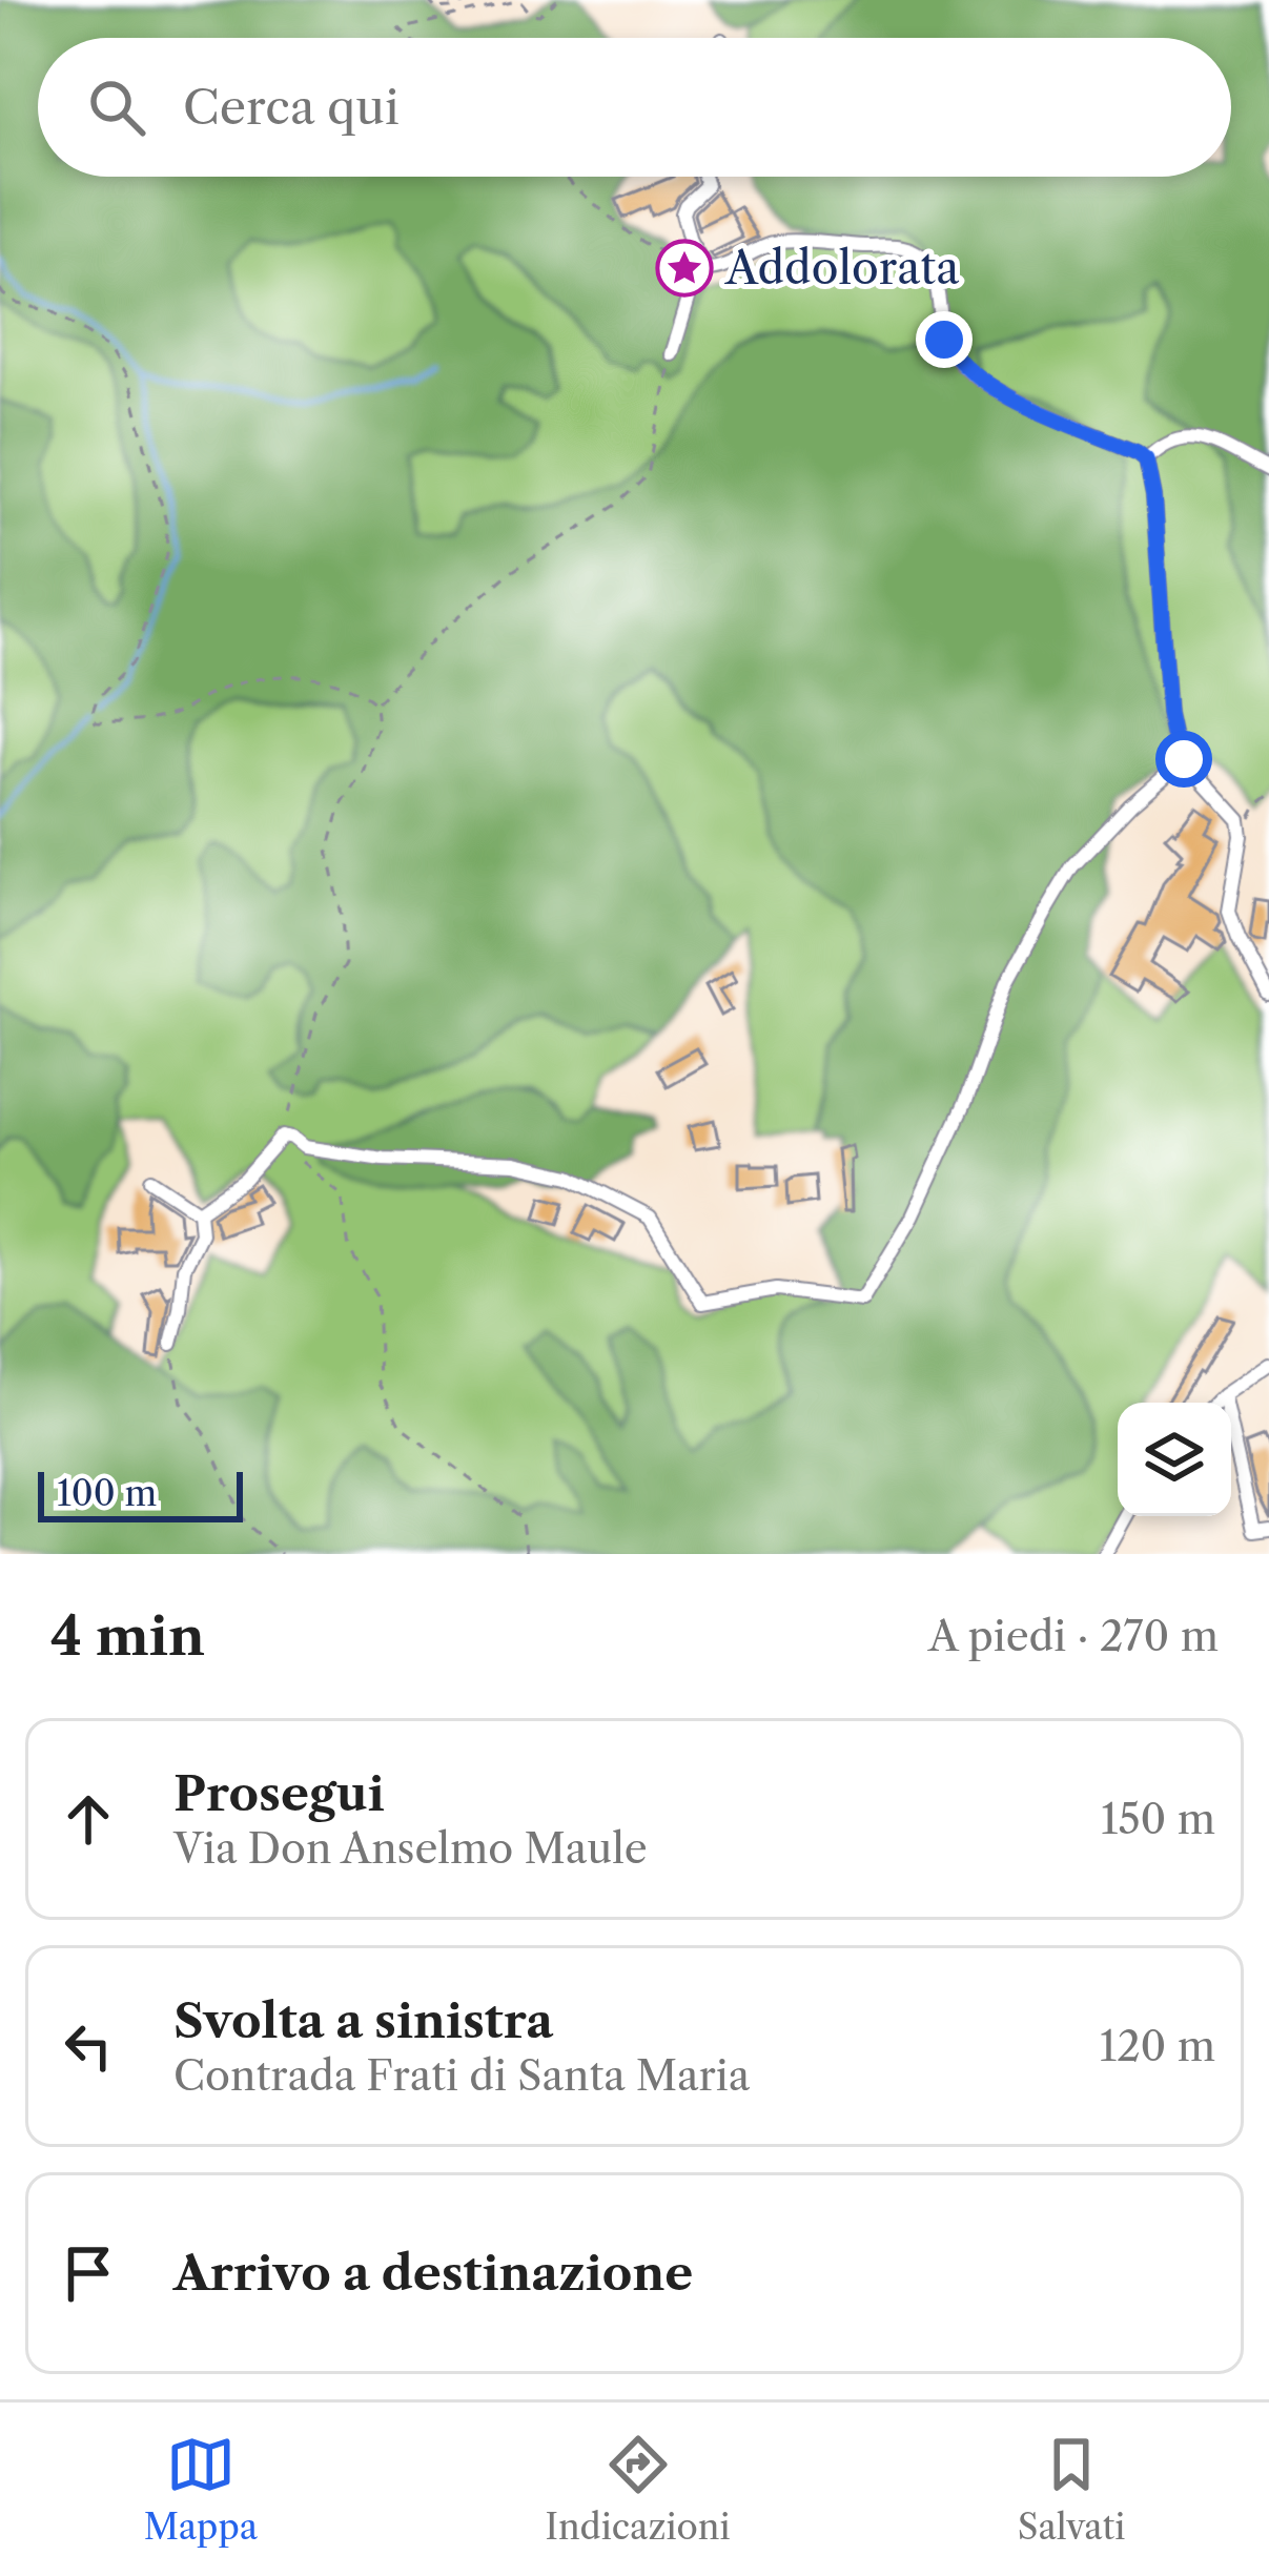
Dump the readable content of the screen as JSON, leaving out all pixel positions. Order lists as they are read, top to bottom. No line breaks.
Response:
{"places":{"place":["Addolorata"]},"scale_bar":"100 m","page":{"search":"Cerca qui","scale":"100 m","heading":["4 min","A piedi · 270 m"],"list":[["Prosegui","Via Don Anselmo Maule","150 m"],["Svolta a sinistra","Contrada Frati di Santa Maria","120 m"],"Arrivo a destinazione"],"nav":["Mappa","Indicazioni","Salvati"]}}
